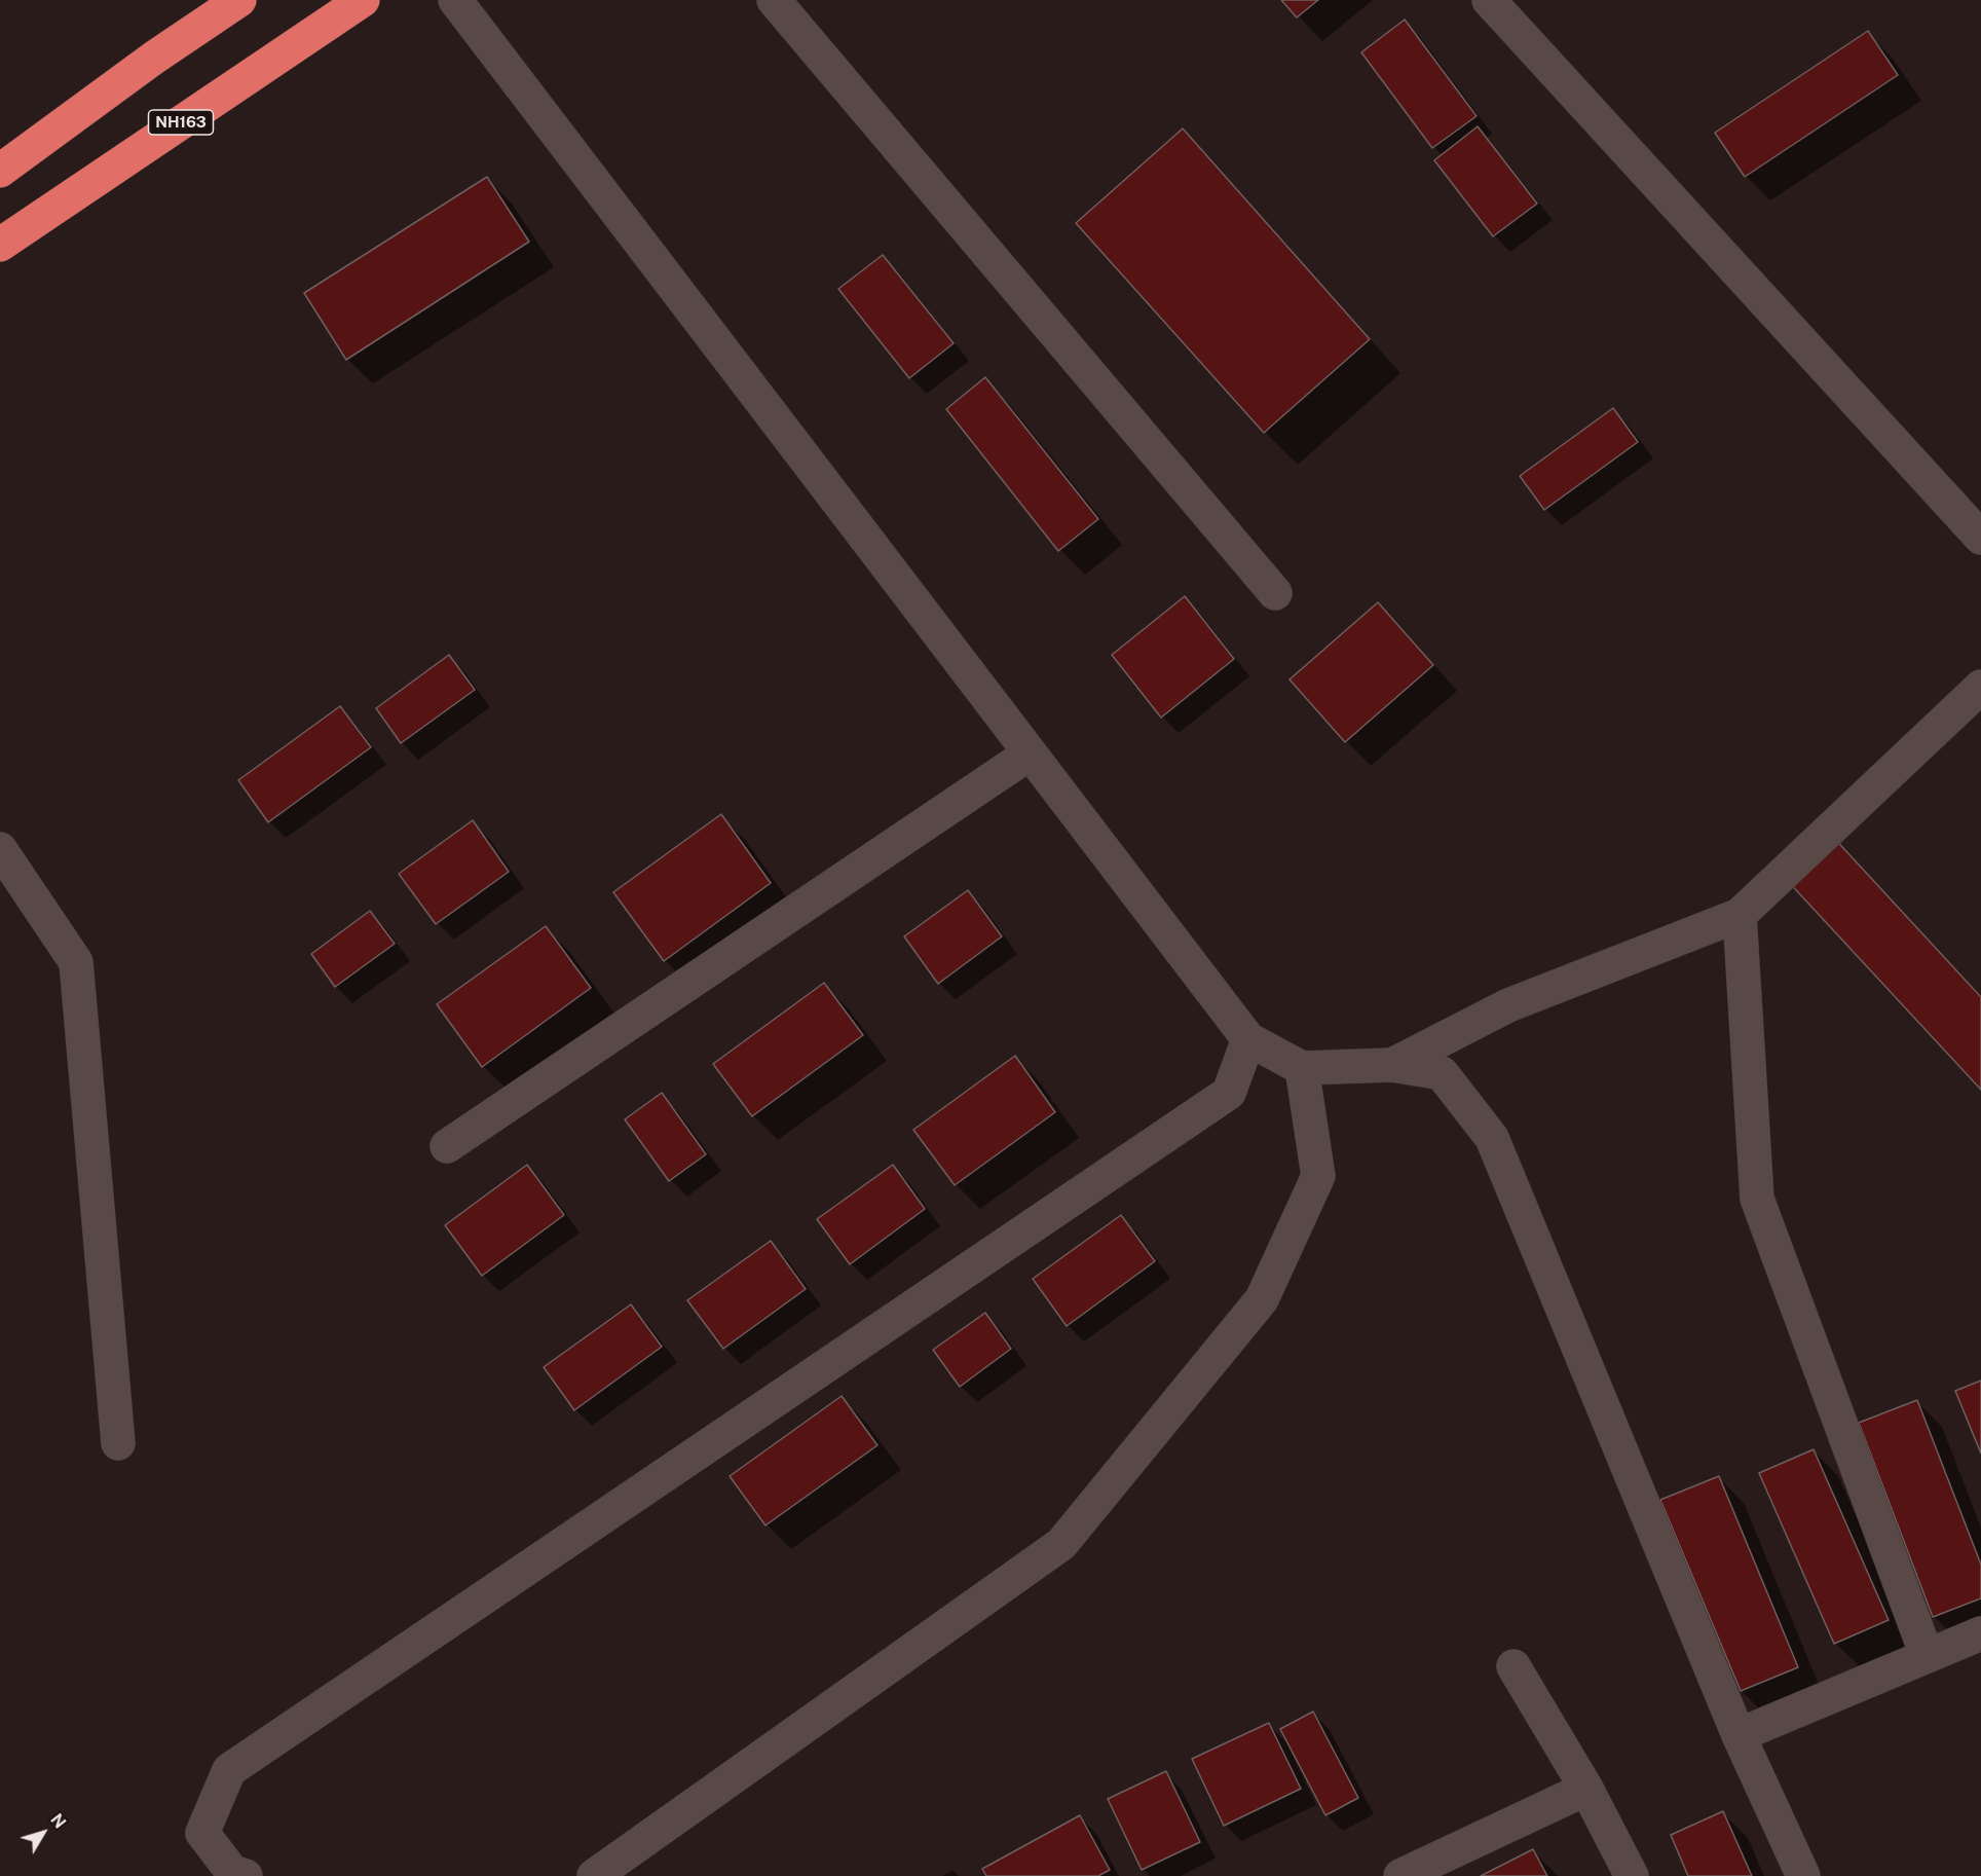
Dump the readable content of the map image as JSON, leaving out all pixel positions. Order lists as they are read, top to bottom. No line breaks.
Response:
{"streets":{"highway":["NH163"]},"north":"top right"}
